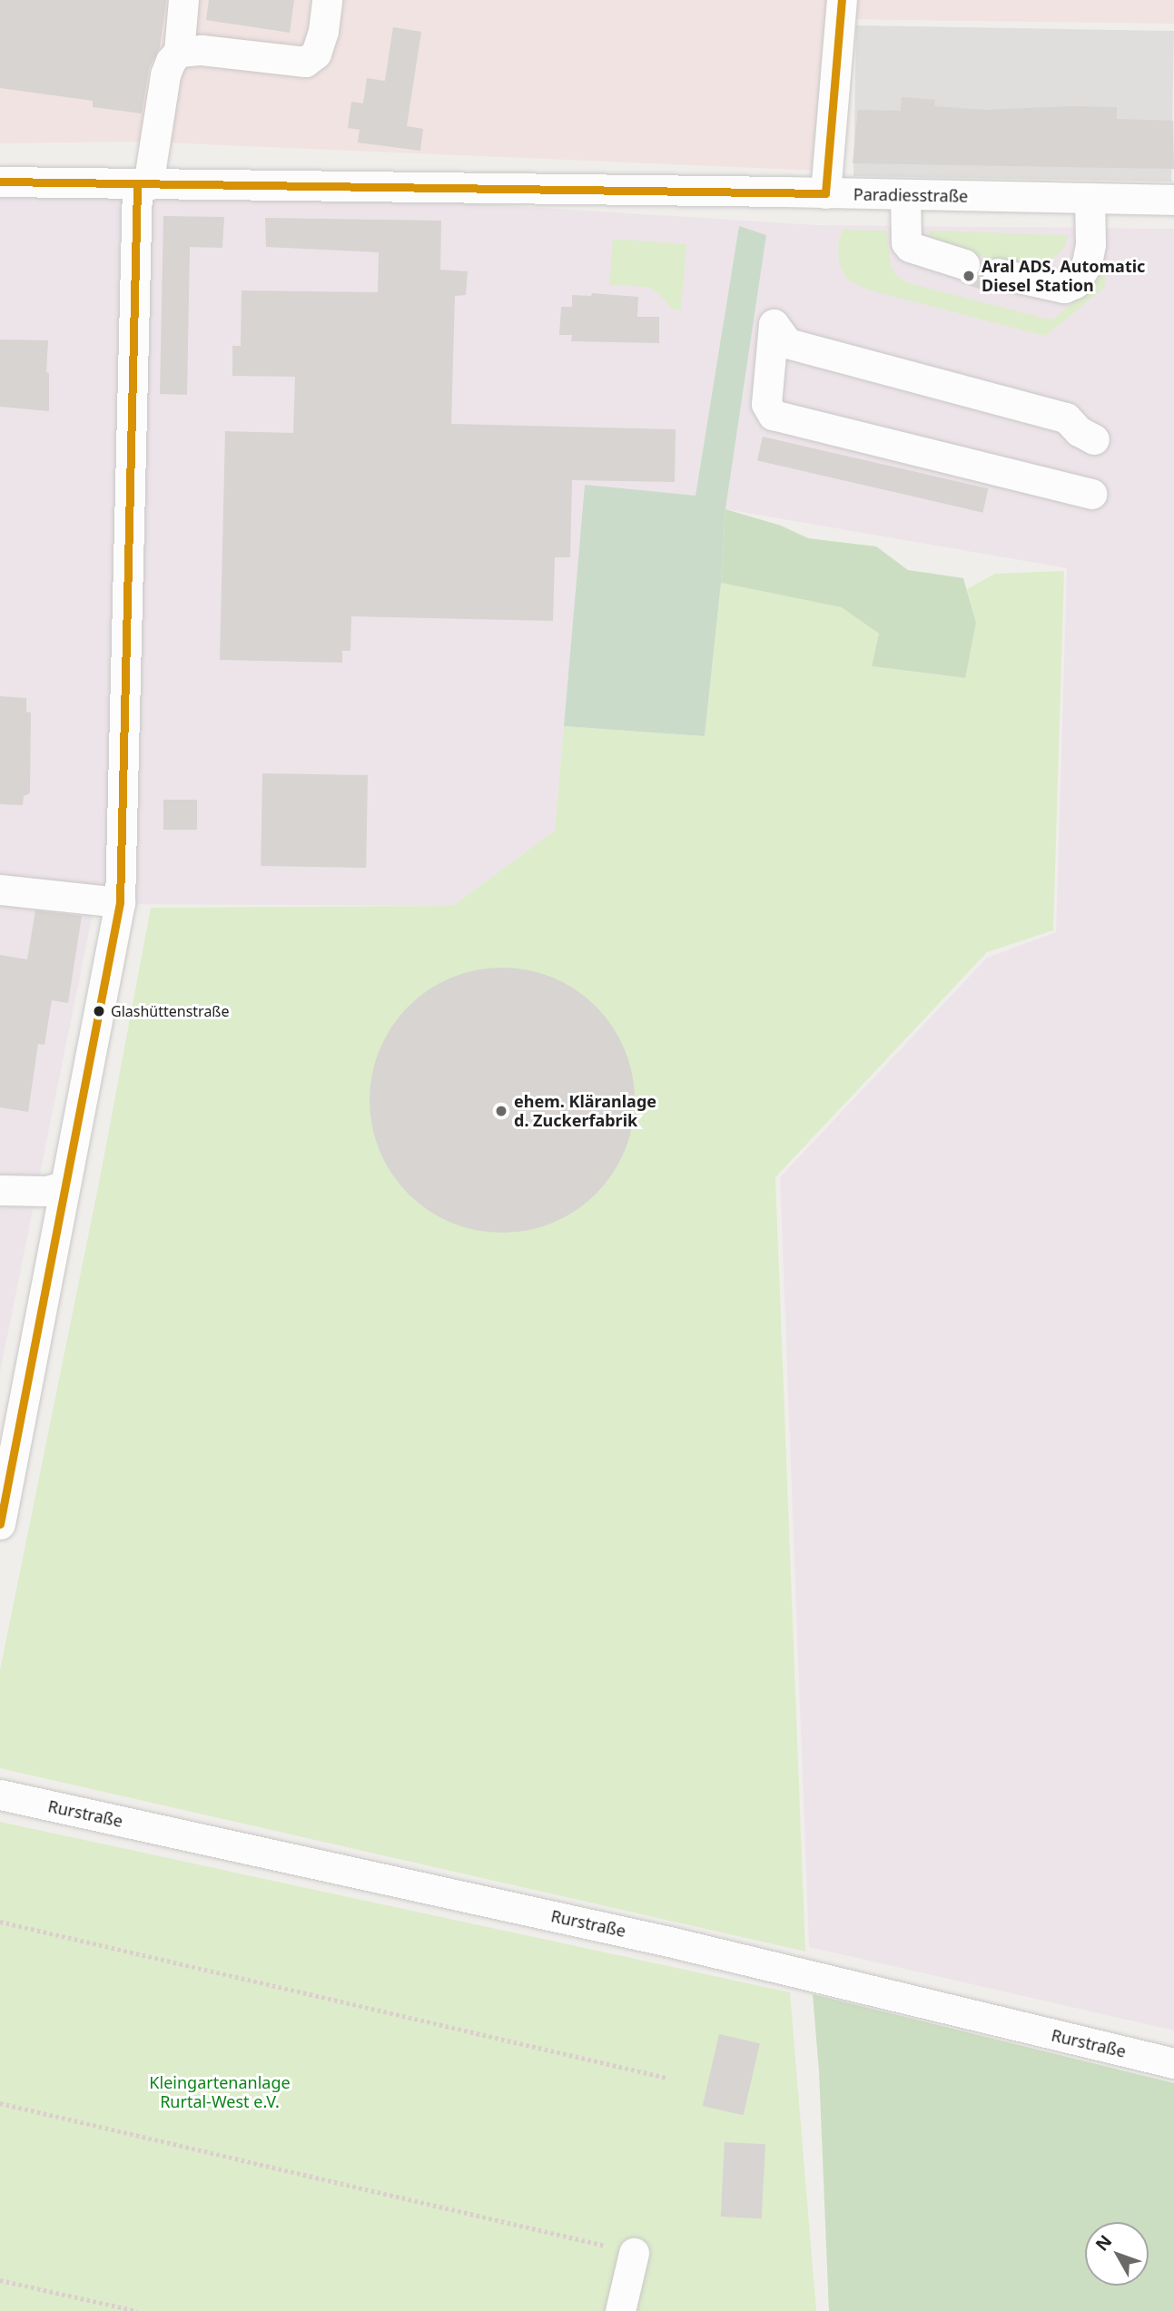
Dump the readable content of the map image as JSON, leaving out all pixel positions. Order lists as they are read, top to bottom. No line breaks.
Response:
{"streets":{"street":["Paradiesstraße","Rurstraße"]},"parks":["Kleingartenanlage Rurtal-West e.V."],"places":["Aral ADS, Automatic Diesel Station","Glashüttenstraße","ehem. Kläranlage d. Zuckerfabrik"],"north":"top left"}
